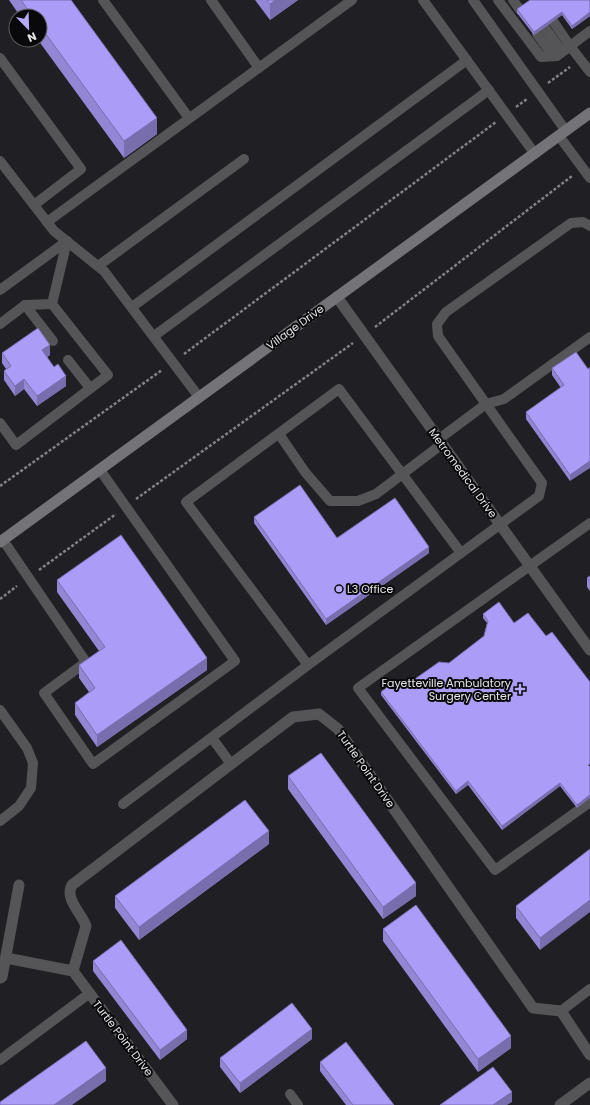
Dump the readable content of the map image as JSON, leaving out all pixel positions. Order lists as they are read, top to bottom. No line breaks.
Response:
{"streets":{"main road":["Village Drive"],"street":["Metromedical Drive","Turtle Point Drive"]},"crossings":[["Village Drive","Metromedical Drive"]],"places":{"other":["L3 Office"],"health":["Fayetteville Ambulatory Surgery Center"]},"north":"bottom right"}
